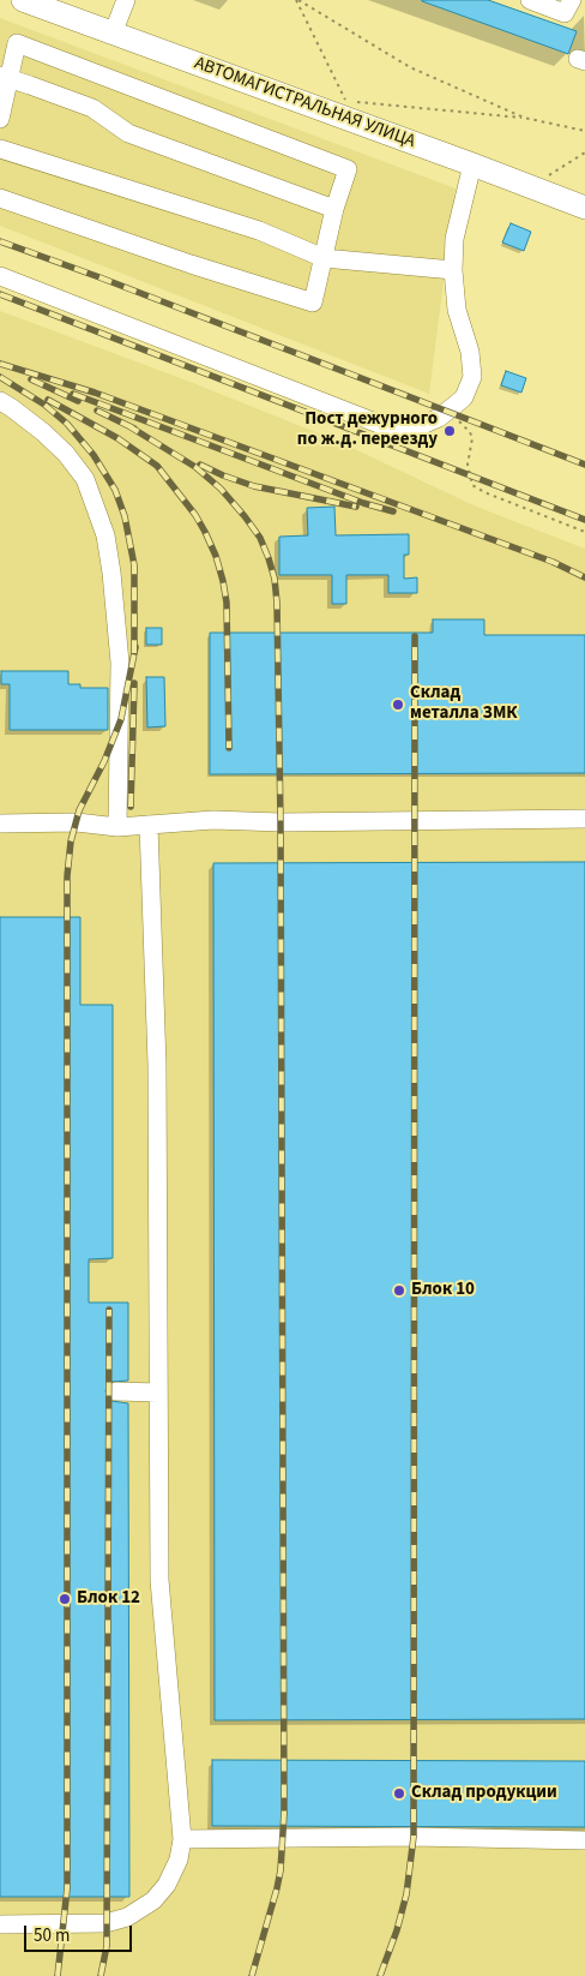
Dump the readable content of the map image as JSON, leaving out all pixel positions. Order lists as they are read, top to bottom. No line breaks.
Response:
{"streets":{"main road":["АВТОМАГИСТРАЛЬНАЯ УЛИЦА"]},"places":["Пост дежурного по ж.д. переезду","Склад металла ЗМК","Блок 10","Блок 12","Склад продукции"],"scale_bar":"50 m"}
